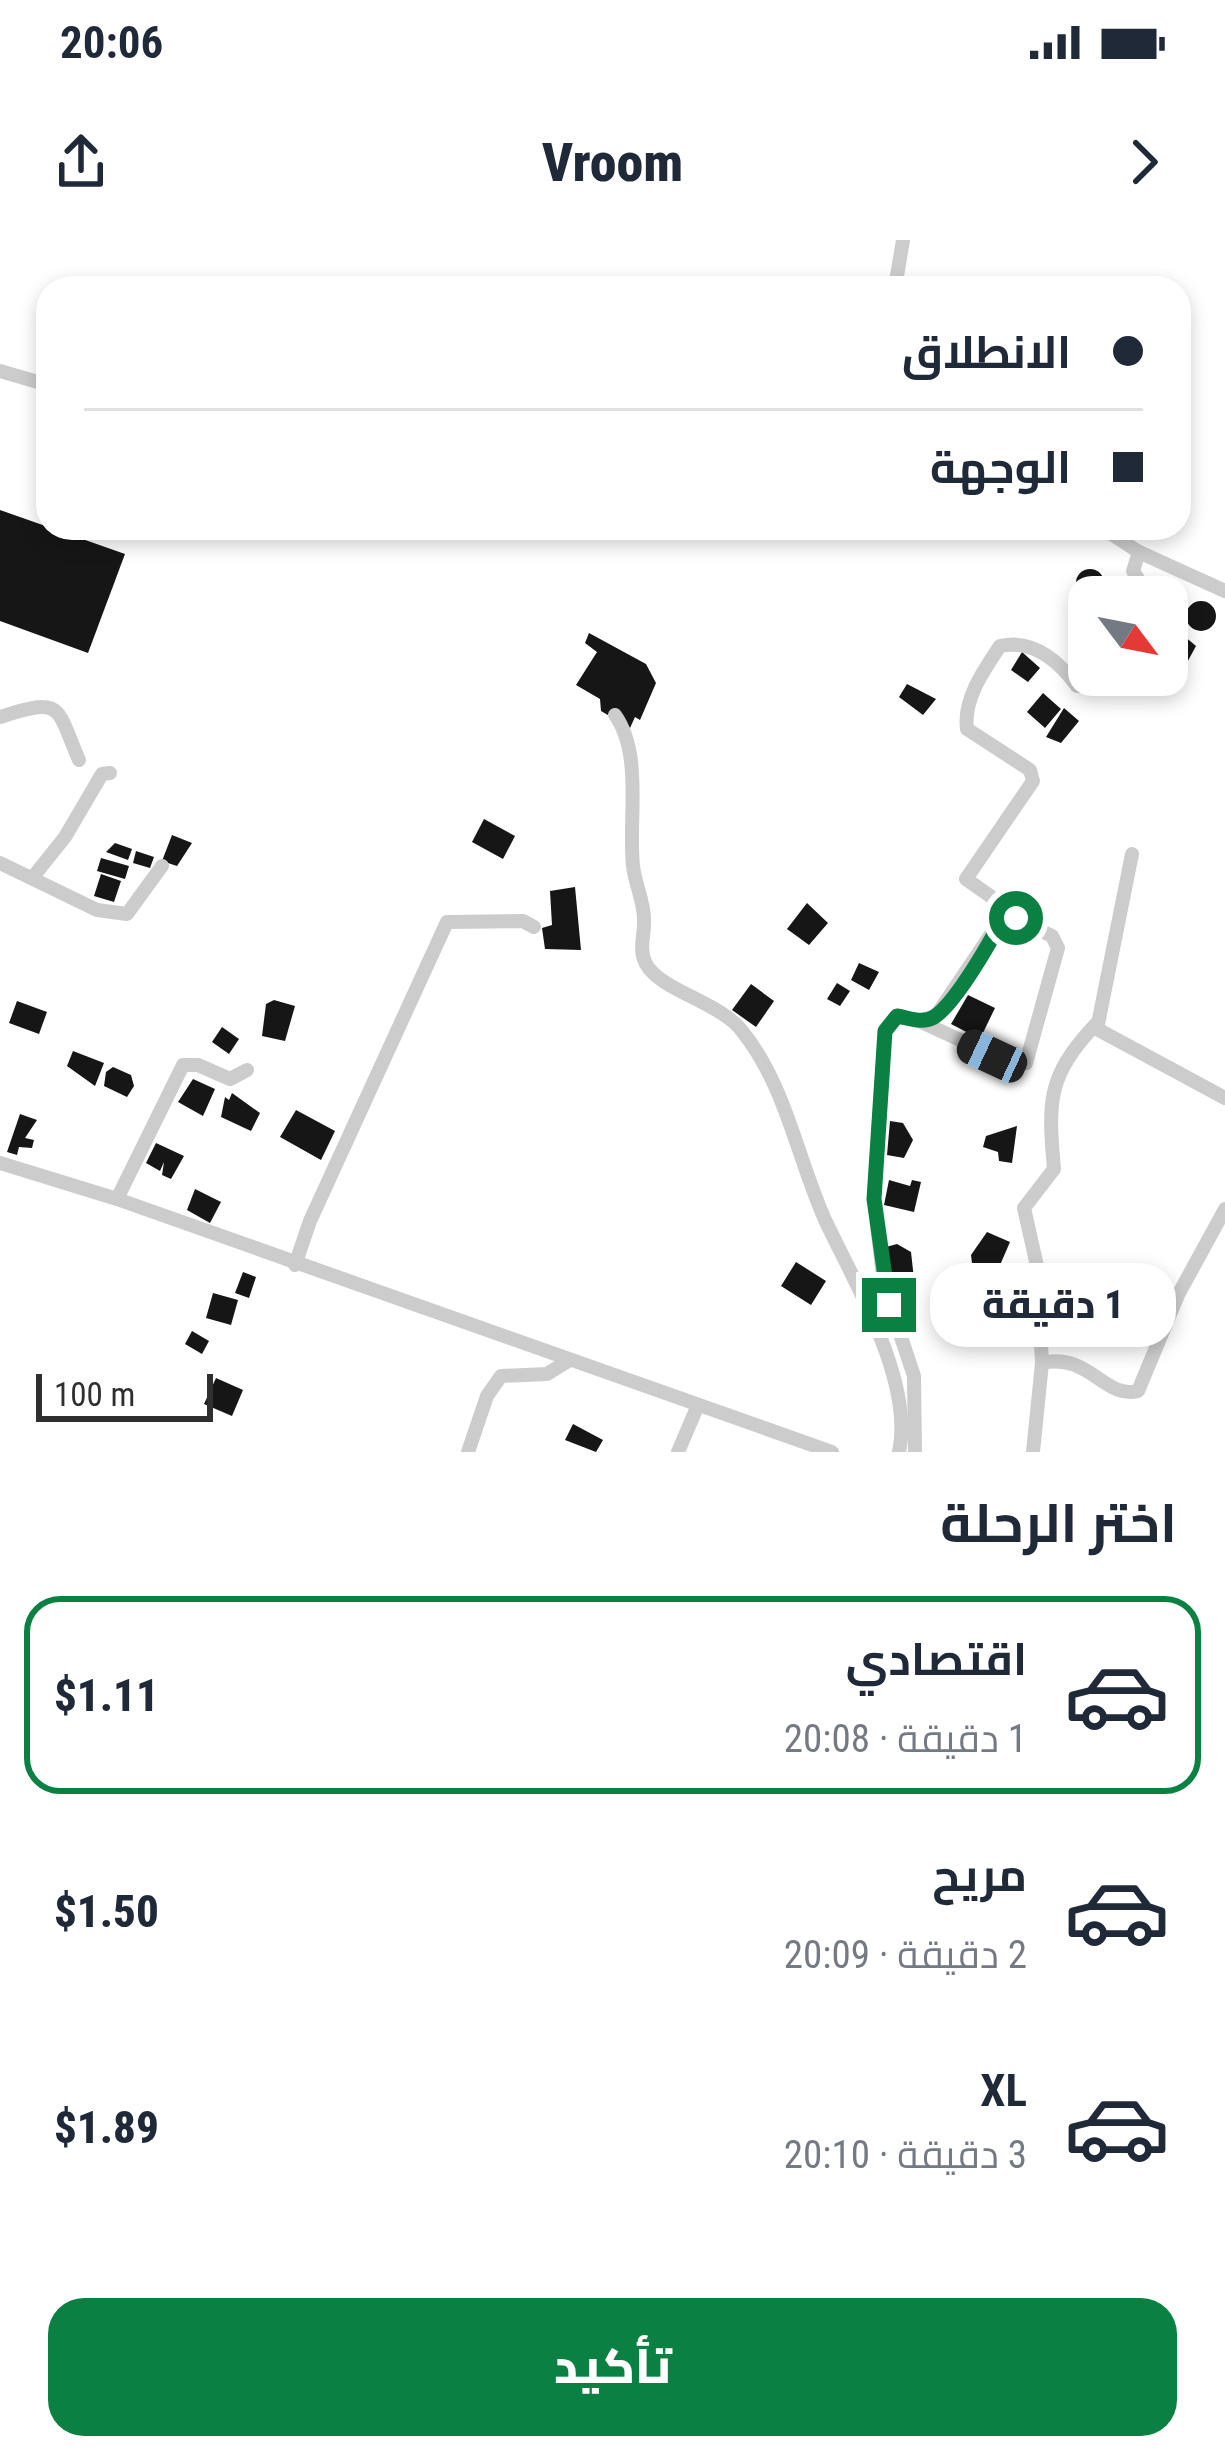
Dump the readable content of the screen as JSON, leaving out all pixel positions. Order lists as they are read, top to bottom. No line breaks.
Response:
{"scale_bar":"100 m","north":"bottom right","page":{"status":"20:06","header":"Vroom","banner":["الانطلاق","الوجهة"],"bubble":"1 دقيقة","scale":"100 m","heading":"اختر الرحلة","list":[{"name":"اقتصادي","note":"1 دقيقة · 20:08","value":"$1.11"},{"name":"مريح","note":"2 دقيقة · 20:09","value":"$1.50"},{"name":"XL","note":"3 دقيقة · 20:10","value":"$1.89"}],"buttons":"تأكيد"}}
